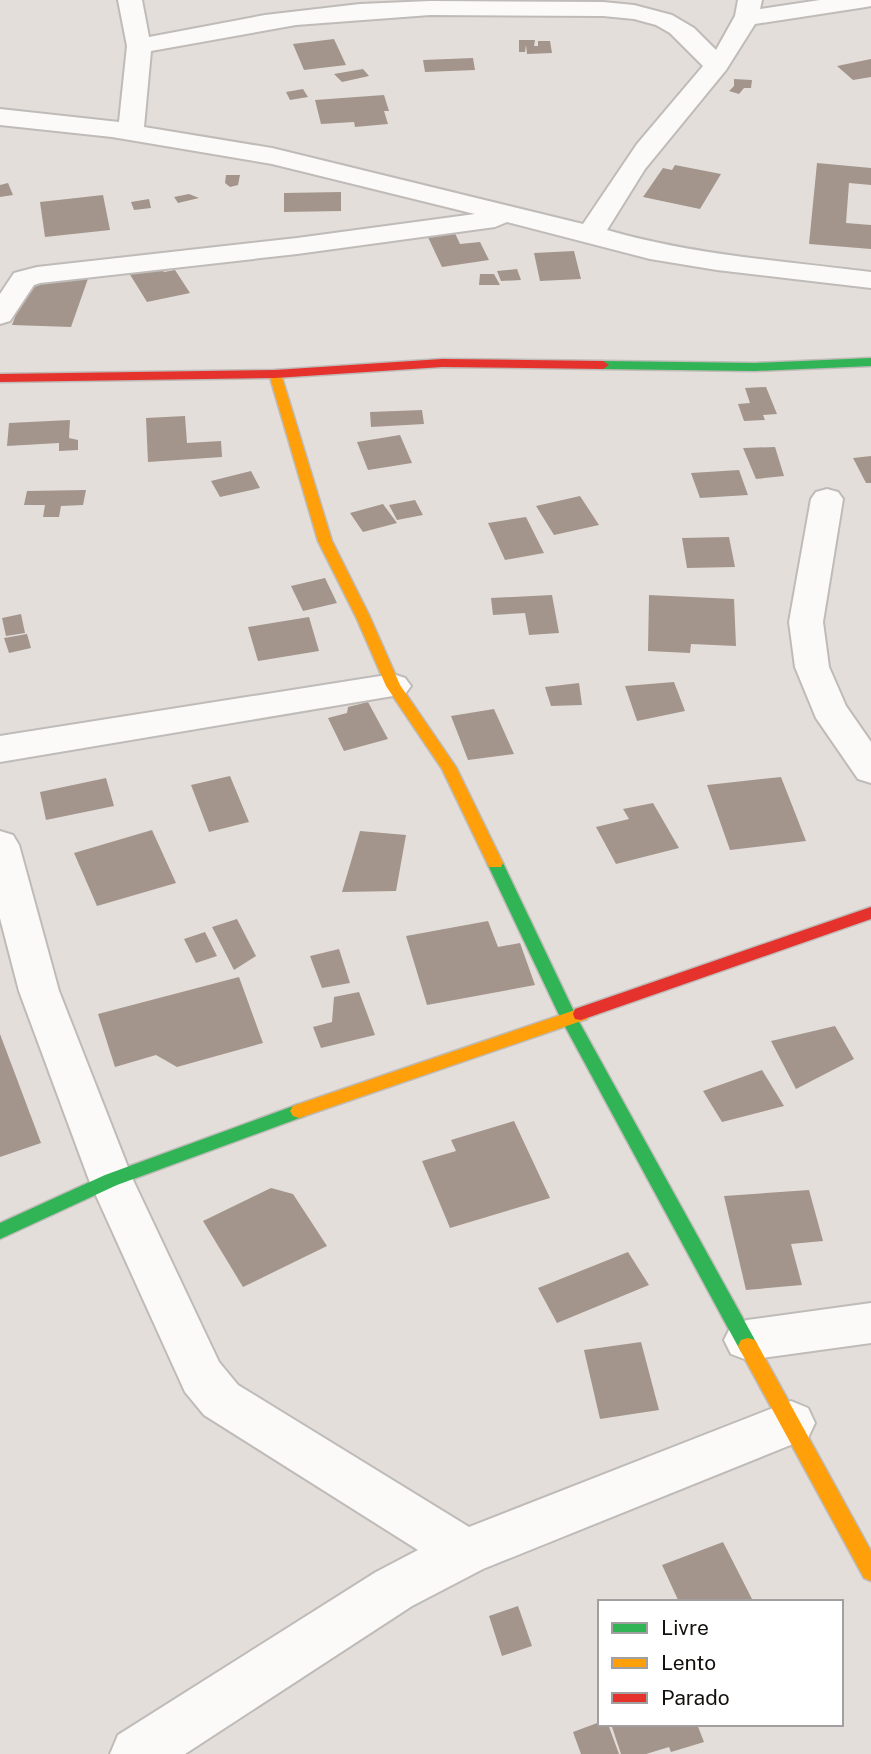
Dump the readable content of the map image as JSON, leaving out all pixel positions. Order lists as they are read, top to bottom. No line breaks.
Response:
{"legend":["Livre","Lento","Parado"]}
